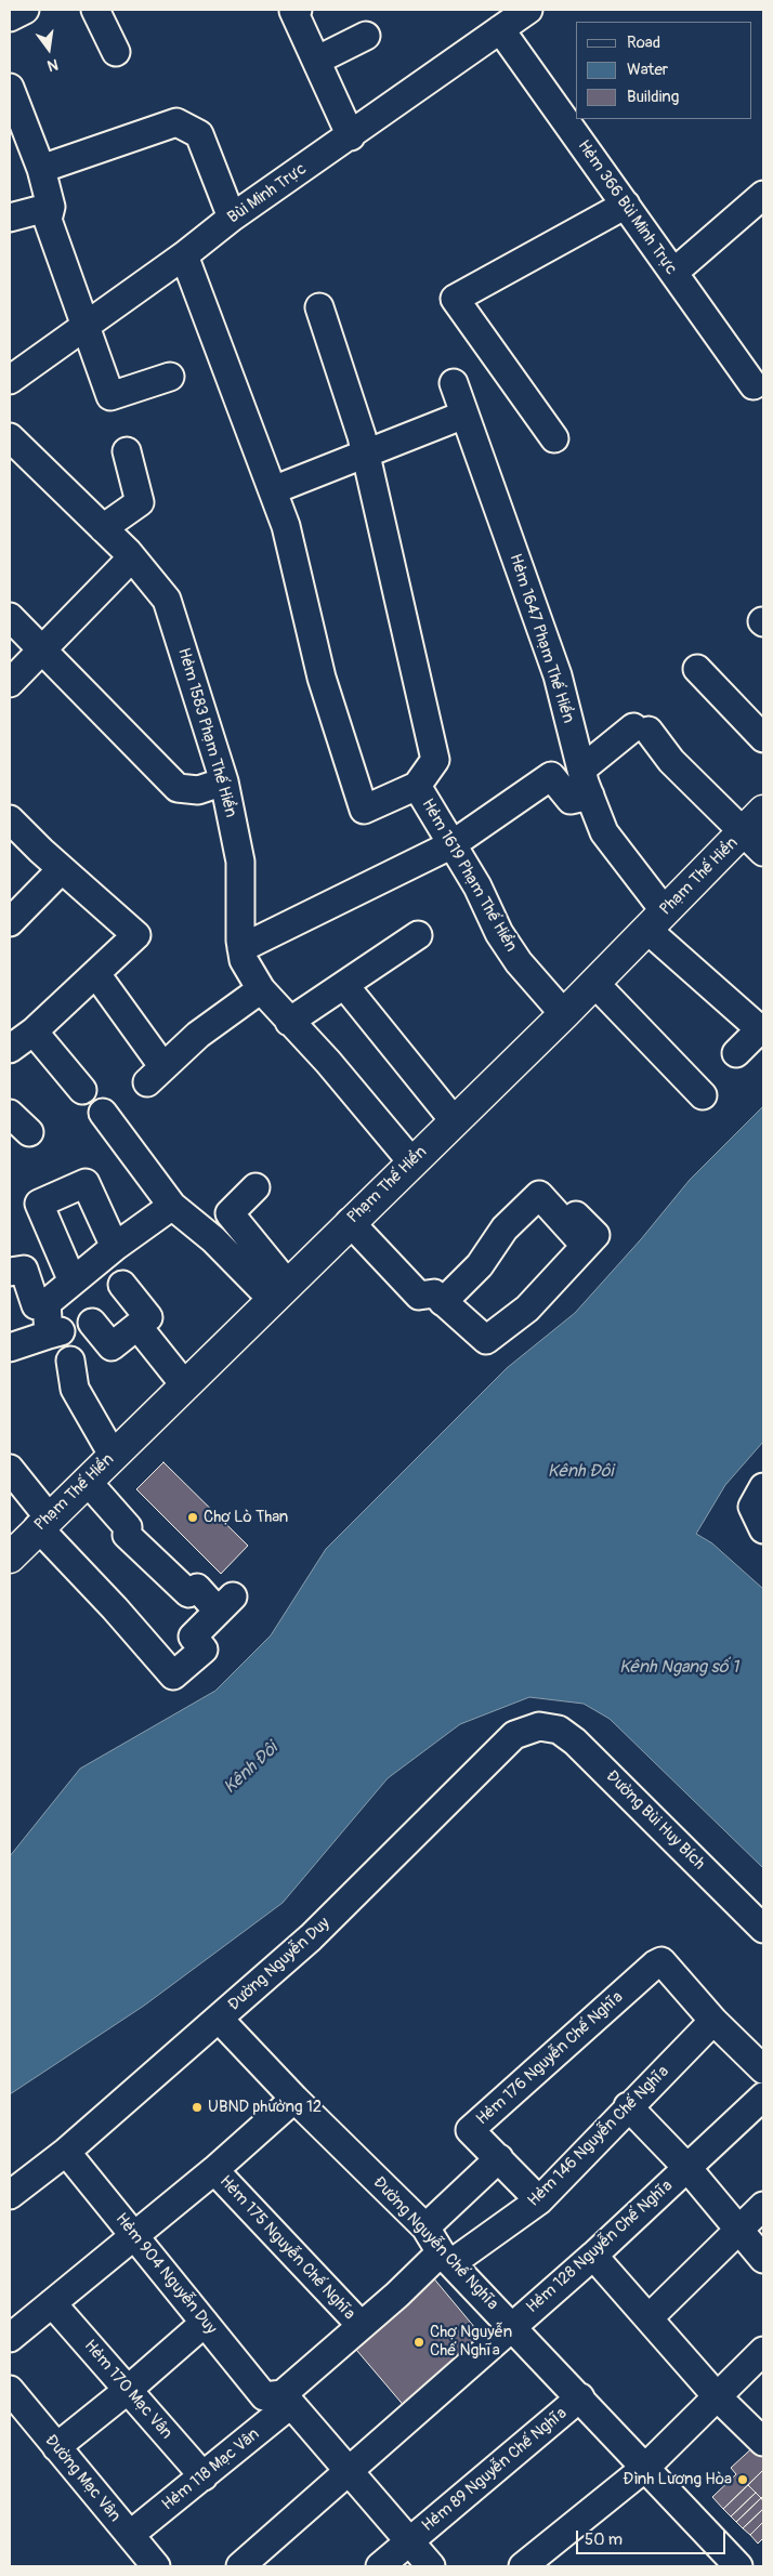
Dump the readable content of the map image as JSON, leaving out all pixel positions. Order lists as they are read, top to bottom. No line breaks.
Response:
{"streets":{"main road":["Phạm Thế Hiển"],"street":["Bùi Minh Trực","Hẻm 366 Bùi Minh Trực","Hẻm 1647 Phạm Thế Hiển","Hẻm 1583 Phạm Thế Hiển","Hẻm 1619 Phạm Thế Hiển","Đường Bùi Huy Bích","Đường Nguyễn Duy","Hẻm 176 Nguyễn Chế Nghĩa","Hẻm 146 Nguyễn Chế Nghĩa","Đường Nguyễn Chế Nghĩa","Hẻm 128 Nguyễn Chế Nghĩa","Hẻm 175 Nguyễn Chế Nghĩa","Hẻm 904 Nguyễn Duy","Hẻm 170 Mạc Vân","Hẻm 118 Mạc Vân","Hẻm 89 Nguyễn Chế Nghĩa","Đường Mạc Vân"]},"crossings":[["Bùi Minh Trực","Hẻm 366 Bùi Minh Trực"],["Hẻm 1647 Phạm Thế Hiển","Phạm Thế Hiển"],["Hẻm 1583 Phạm Thế Hiển","Phạm Thế Hiển"],["Hẻm 1619 Phạm Thế Hiển","Phạm Thế Hiển"],["Đường Bùi Huy Bích","Đường Nguyễn Duy"],["Đường Nguyễn Duy","Đường Nguyễn Chế Nghĩa"],["Đường Nguyễn Duy","Hẻm 904 Nguyễn Duy"],["Hẻm 176 Nguyễn Chế Nghĩa","Hẻm 146 Nguyễn Chế Nghĩa"],["Hẻm 146 Nguyễn Chế Nghĩa","Đường Nguyễn Chế Nghĩa"],["Hẻm 146 Nguyễn Chế Nghĩa","Hẻm 175 Nguyễn Chế Nghĩa"],["Hẻm 146 Nguyễn Chế Nghĩa","Hẻm 118 Mạc Vân"],["Đường Nguyễn Chế Nghĩa","Hẻm 128 Nguyễn Chế Nghĩa"],["Đường Nguyễn Chế Nghĩa","Hẻm 175 Nguyễn Chế Nghĩa"],["Đường Nguyễn Chế Nghĩa","Hẻm 89 Nguyễn Chế Nghĩa"],["Hẻm 128 Nguyễn Chế Nghĩa","Hẻm 904 Nguyễn Duy"],["Hẻm 175 Nguyễn Chế Nghĩa","Hẻm 904 Nguyễn Duy"],["Hẻm 175 Nguyễn Chế Nghĩa","Hẻm 118 Mạc Vân"],["Hẻm 904 Nguyễn Duy","Hẻm 118 Mạc Vân"],["Hẻm 904 Nguyễn Duy","Hẻm 89 Nguyễn Chế Nghĩa"],["Hẻm 170 Mạc Vân","Hẻm 118 Mạc Vân"],["Hẻm 118 Mạc Vân","Đường Mạc Vân"]],"water":["Kênh Đôi","Kênh Ngang số 1"],"places":["Chợ Lò Than","UBND phường 12","Chợ Nguyễn Chế Nghĩa","Đình Lương Hòa"],"legend":["Road","Water","Building"],"scale_bar":"50 m","north":"bottom"}
